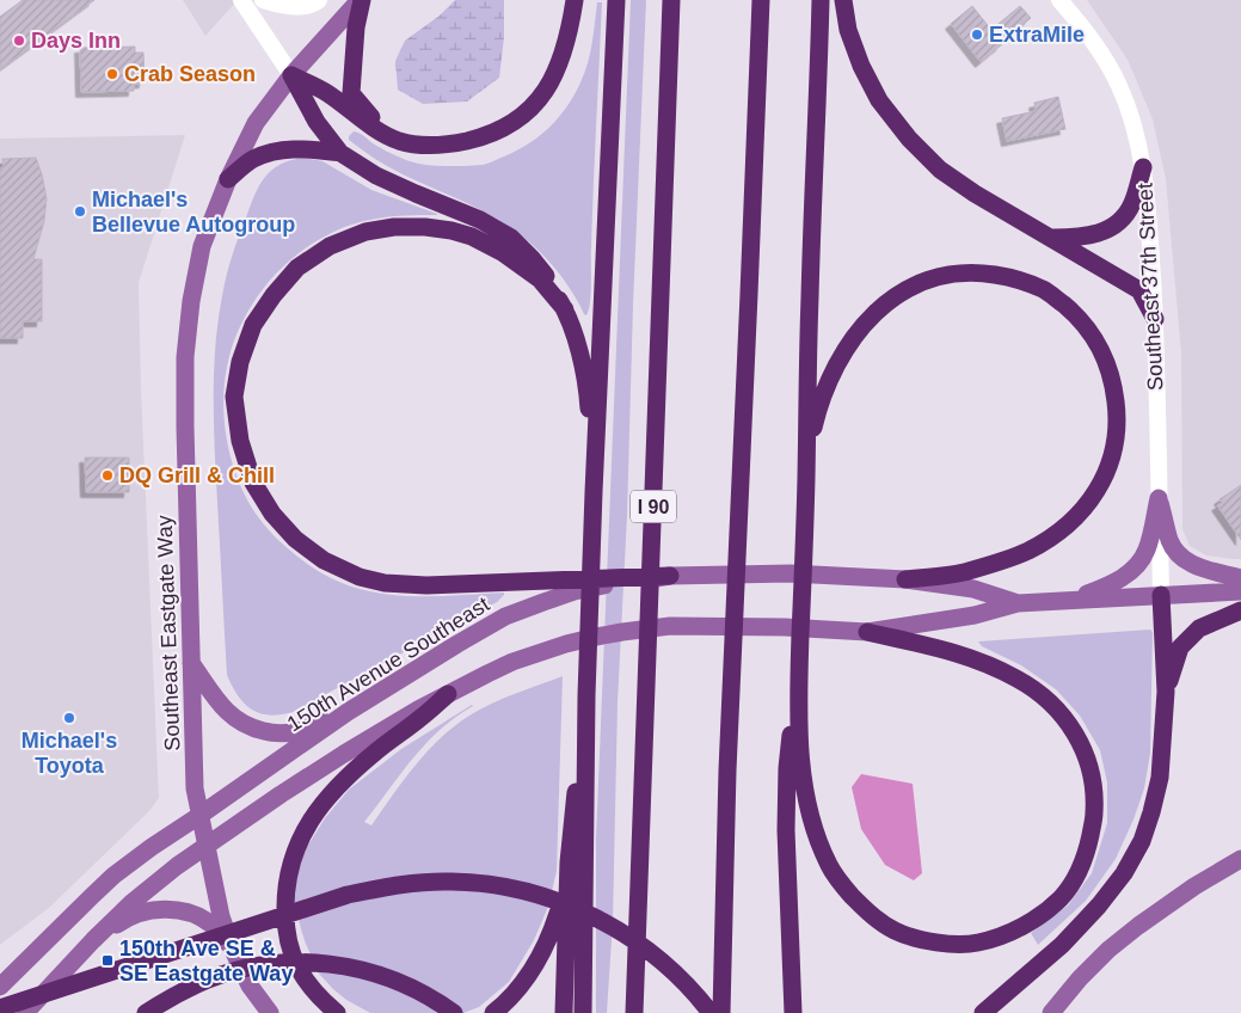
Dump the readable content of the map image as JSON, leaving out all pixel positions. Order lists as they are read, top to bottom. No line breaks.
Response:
{"streets":{"highway":["I 90"],"main road":["Southeast Eastgate Way","150th Avenue Southeast"],"street":["Southeast 37th Street"]},"crossings":[["Southeast 37th Street","150th Avenue Southeast"],["Southeast Eastgate Way","150th Avenue Southeast"]],"places":{"other":["ExtraMile","Days Inn","Crab Season","Michael's Bellevue Autogroup","DQ Grill & Chill","Michael's Toyota"],"transit":["150th Ave SE & SE Eastgate Way"]}}
